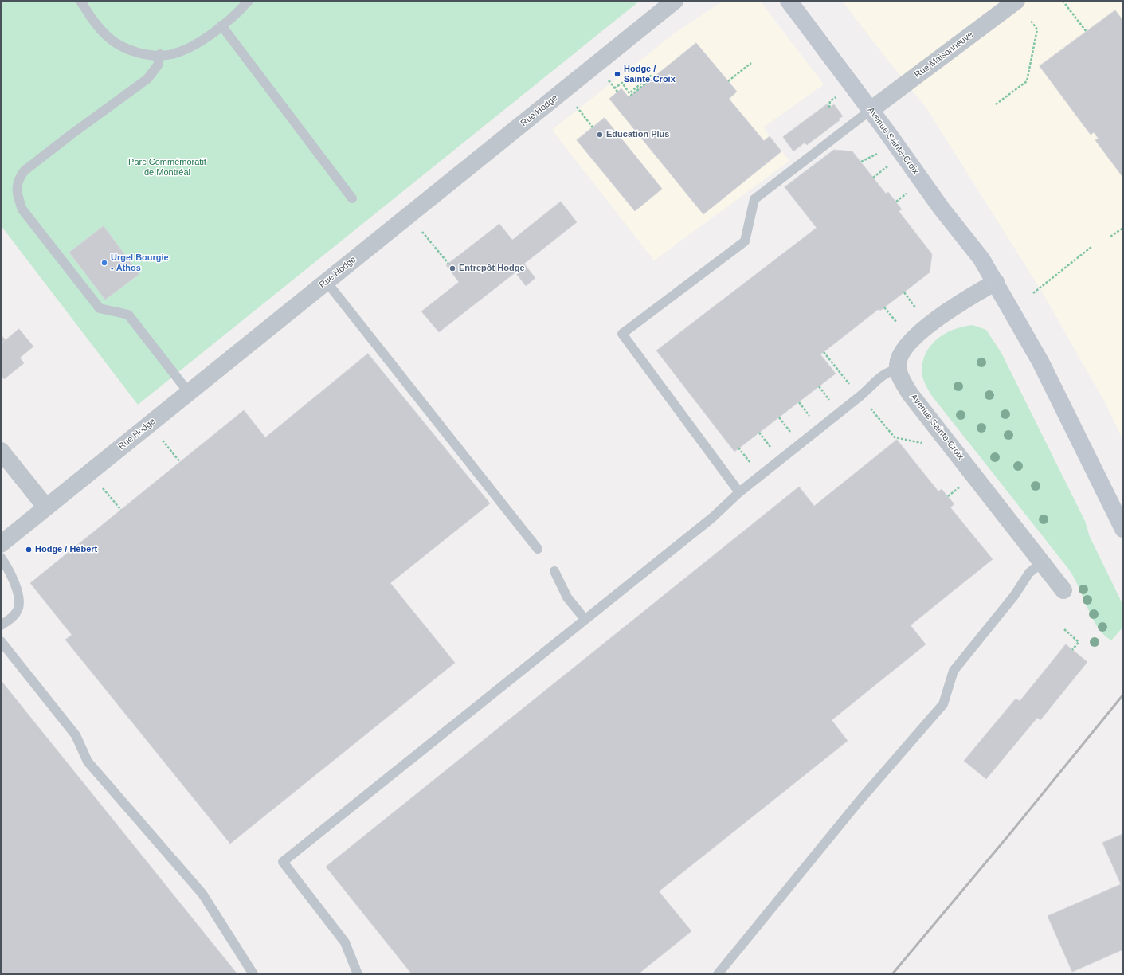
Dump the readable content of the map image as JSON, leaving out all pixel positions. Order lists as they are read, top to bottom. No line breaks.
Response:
{"streets":{"main road":["Avenue Sainte-Croix"],"street":["Rue Maisonneuve","Rue Hodge"]},"crossings":[["Rue Maisonneuve","Avenue Sainte-Croix"]],"parks":["Parc Commémoratif de Montréal"],"places":["Hodge / Sainte-Croix","Education Plus","Urgel Bourgie - Athos","Entrepôt Hodge","Hodge / Hébert"]}
